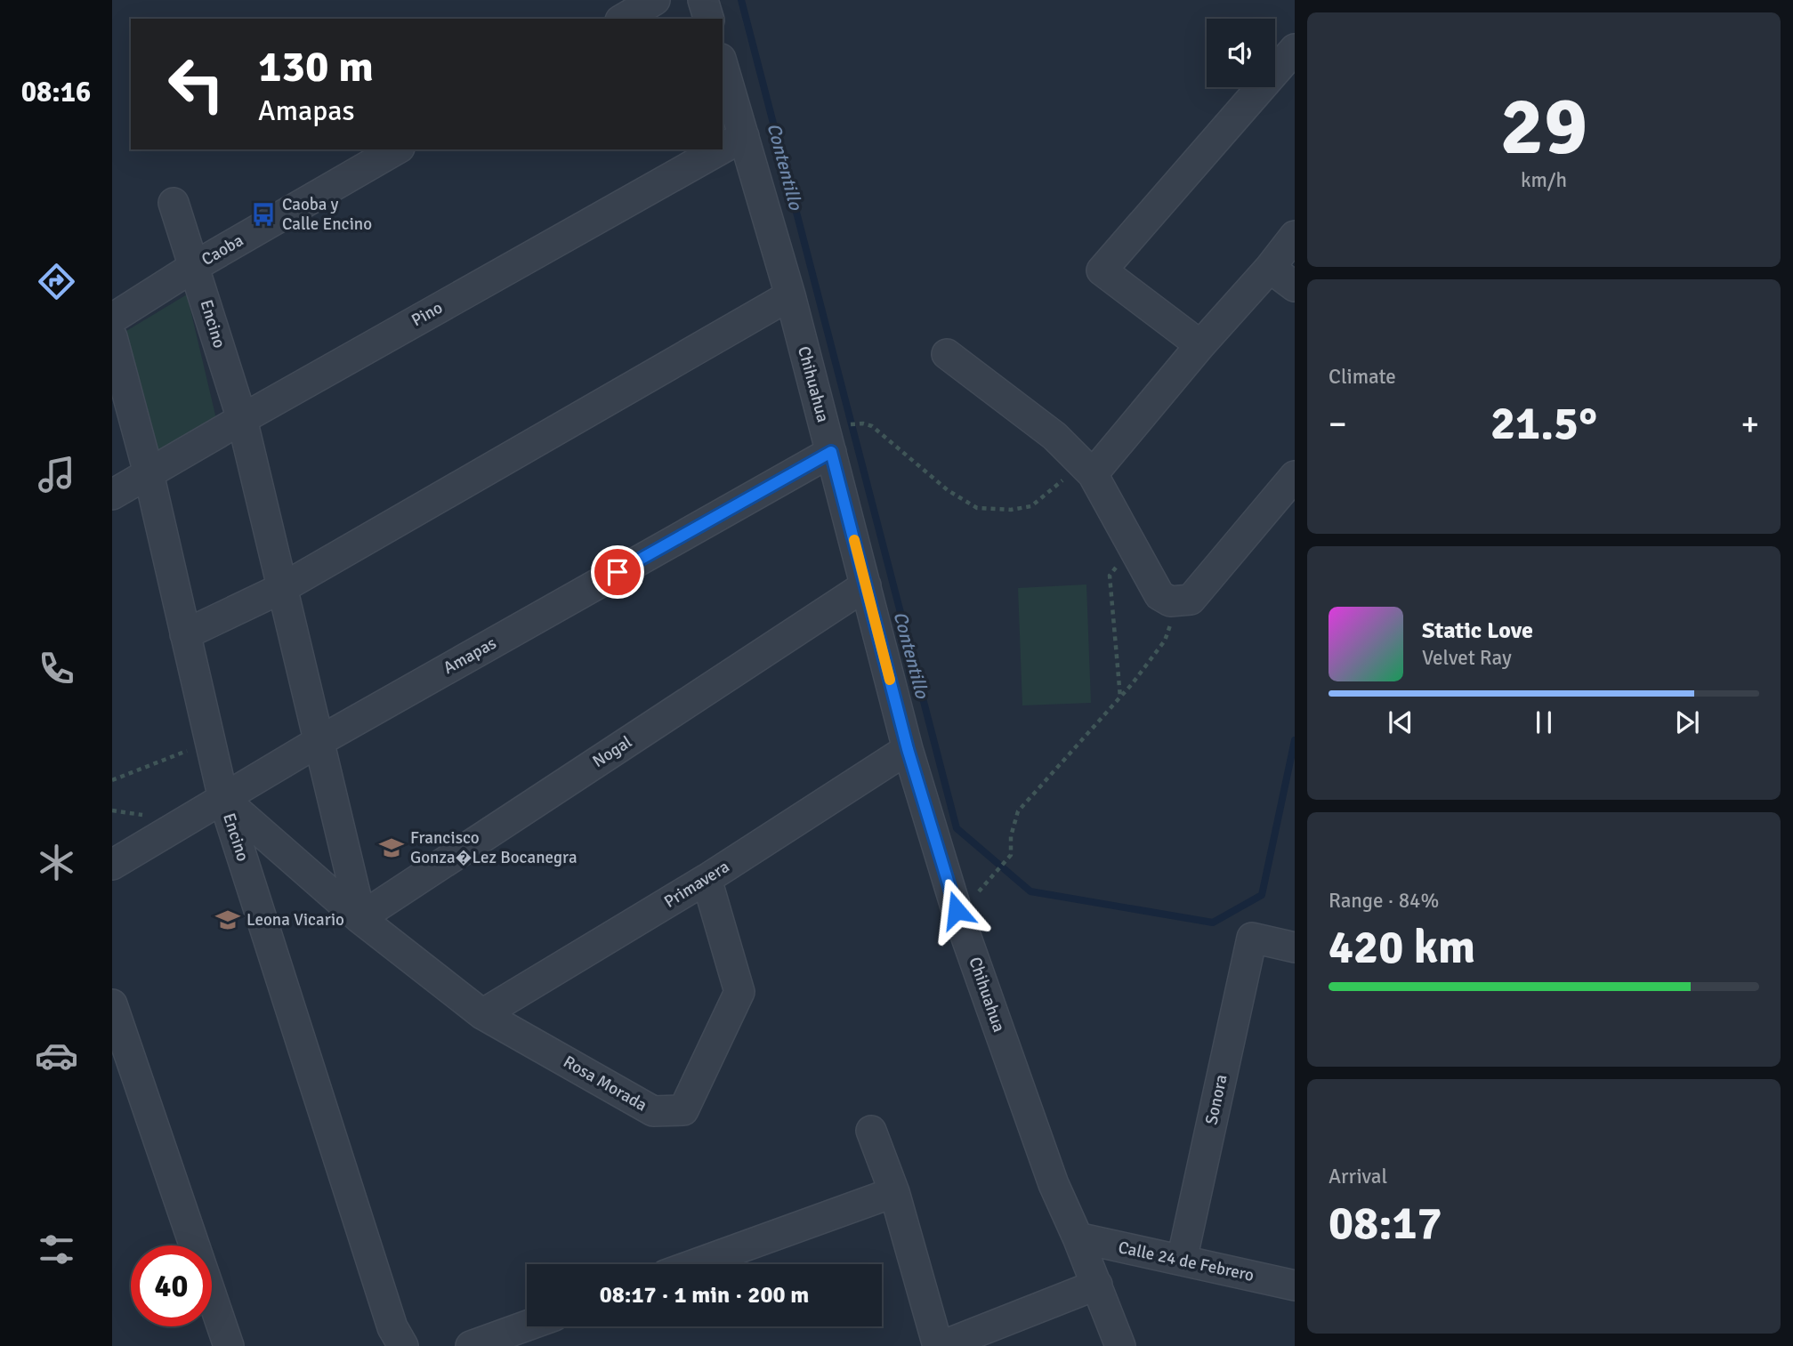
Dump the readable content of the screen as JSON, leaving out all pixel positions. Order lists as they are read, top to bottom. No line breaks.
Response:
{"streets":{"street":["Caoba","Pino","Encino","Chihuahua","Amapas","Nogal","Primavera","Rosa Morada","Sonora","Calle 24 de Febrero"]},"crossings":[["Caoba","Encino"],["Pino","Encino"],["Pino","Chihuahua"],["Encino","Amapas"],["Encino","Nogal"],["Encino","Rosa Morada"],["Chihuahua","Amapas"],["Chihuahua","Nogal"],["Chihuahua","Primavera"],["Chihuahua","Calle 24 de Febrero"],["Amapas","Rosa Morada"],["Nogal","Rosa Morada"],["Primavera","Rosa Morada"],["Sonora","Calle 24 de Febrero"]],"water":["Contentillo"],"places":{"bus stop":["Caoba y Calle Encino"],"school or university":["Francisco Gonza�Lez Bocanegra","Leona Vicario"]},"page":{"tabs":"08:16","tile":[["29","km/h"],"Climate",["Range · 84%","420 km"],["Arrival","08:17"]],"turn":["130 m","Amapas"],"heat":["−","21.5°","+"],"song":["Static Love","Velvet Ray"],"limit":"40","trip":"08:17 · 1 min · 200 m"}}
